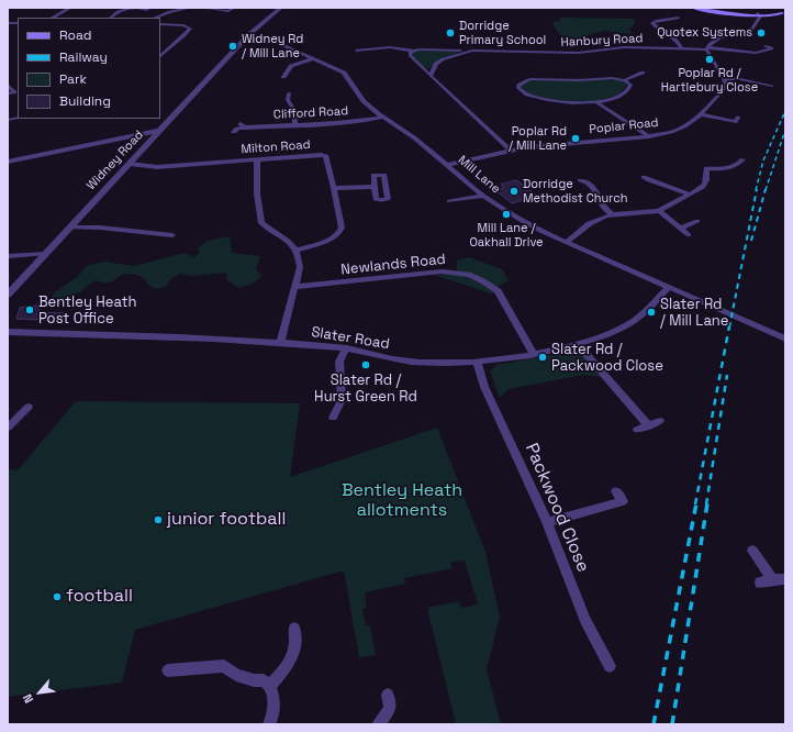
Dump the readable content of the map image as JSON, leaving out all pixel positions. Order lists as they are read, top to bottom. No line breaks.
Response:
{"streets":{"street":["Hanbury Road","Clifford Road","Poplar Road","Milton Road","Widney Road","Mill Lane","Newlands Road","Slater Road","Packwood Close"]},"crossings":[["Clifford Road","Mill Lane"],["Poplar Road","Mill Lane"],["Milton Road","Widney Road"],["Widney Road","Mill Lane"],["Mill Lane","Slater Road"],["Newlands Road","Slater Road"],["Slater Road","Packwood Close"]],"parks":["Bentley Heath allotments"],"places":["Dorridge Primary School","Quotex Systems","Widney Rd / Mill Lane","Poplar Rd / Hartlebury Close","Poplar Rd / Mill Lane","Dorridge Methodist Church","Mill Lane / Oakhall Drive","Bentley Heath Post Office","Slater Rd / Mill Lane","Slater Rd / Packwood Close","Slater Rd / Hurst Green Rd","junior football","football"],"legend":["Road","Railway","Park","Building"],"north":"bottom left"}
